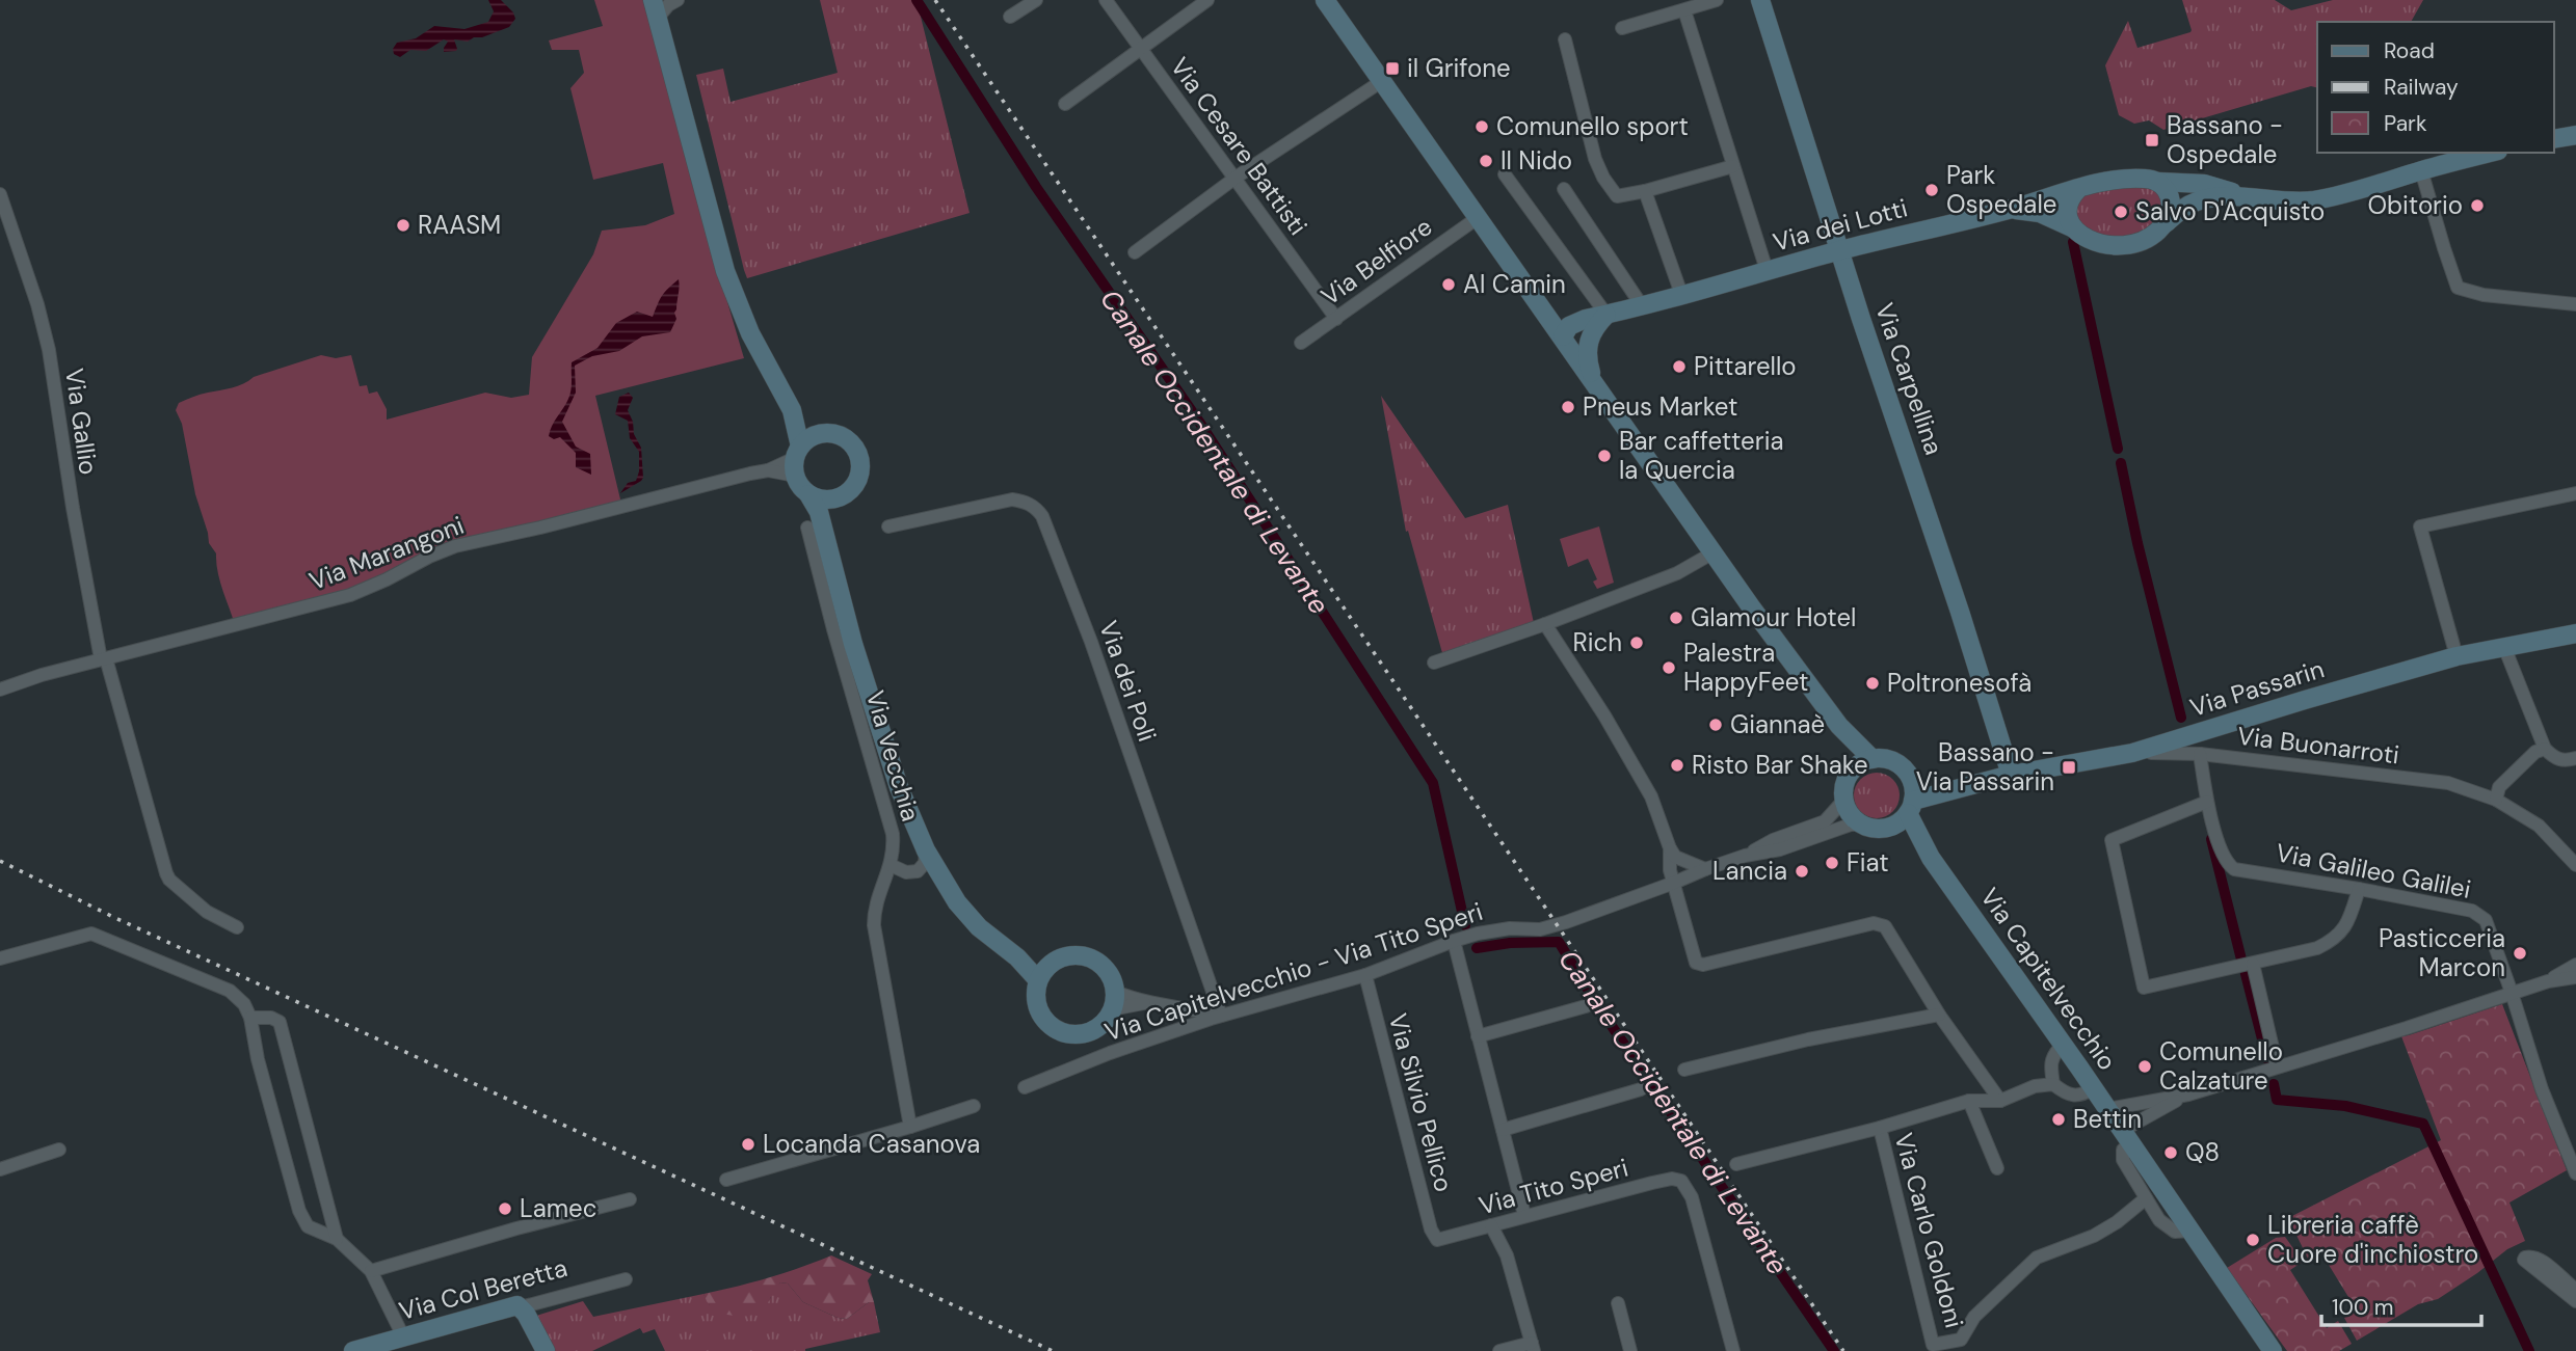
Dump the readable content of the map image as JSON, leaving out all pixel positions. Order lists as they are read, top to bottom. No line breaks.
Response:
{"streets":{"main road":["Via dei Lotti","Via Carpellina","Via Passarin","Via Capitelvecchio","Via Col Beretta"],"street":["Via Cesare Battisti","Via Belfiore","Via Gallio","Via Marangoni","Via dei Poli","Via Buonarroti","Via Vecchia","Via Galileo Galilei","Via Capitelvecchio - Via Tito Speri","Via Silvio Pellico","Via Tito Speri","Via Carlo Goldoni"]},"crossings":[["Via Cesare Battisti","Via Belfiore"],["Via dei Lotti","Via Carpellina"],["Via Carpellina","Via Passarin"],["Via Gallio","Via Marangoni"],["Via dei Poli","Via Capitelvecchio - Via Tito Speri"],["Via Passarin","Via Buonarroti"],["Via Passarin","Via Capitelvecchio"],["Via Buonarroti","Via Galileo Galilei"],["Via Capitelvecchio - Via Tito Speri","Via Silvio Pellico"],["Via Silvio Pellico","Via Tito Speri"]],"water":["Canale Occidentale di Levante"],"places":{"transit":["il Grifone","Bassano - Ospedale","Bassano - Via Passarin"],"other":["Comunello sport","Il Nido","Park Ospedale","Obitorio","Salvo D'Acquisto","RAASM","Al Camin","Pittarello","Pneus Market","Bar caffetteria la Quercia","Glamour Hotel","Rich","Palestra HappyFeet","Poltronesofà","Giannaè","Risto Bar Shake","Fiat","Lancia","Pasticceria Marcon","Comunello Calzature","Bettin","Locanda Casanova","Q8","Lamec","Libreria caffè Cuore d'inchiostro"]},"legend":["Road","Railway","Park"],"scale_bar":"100 m"}
